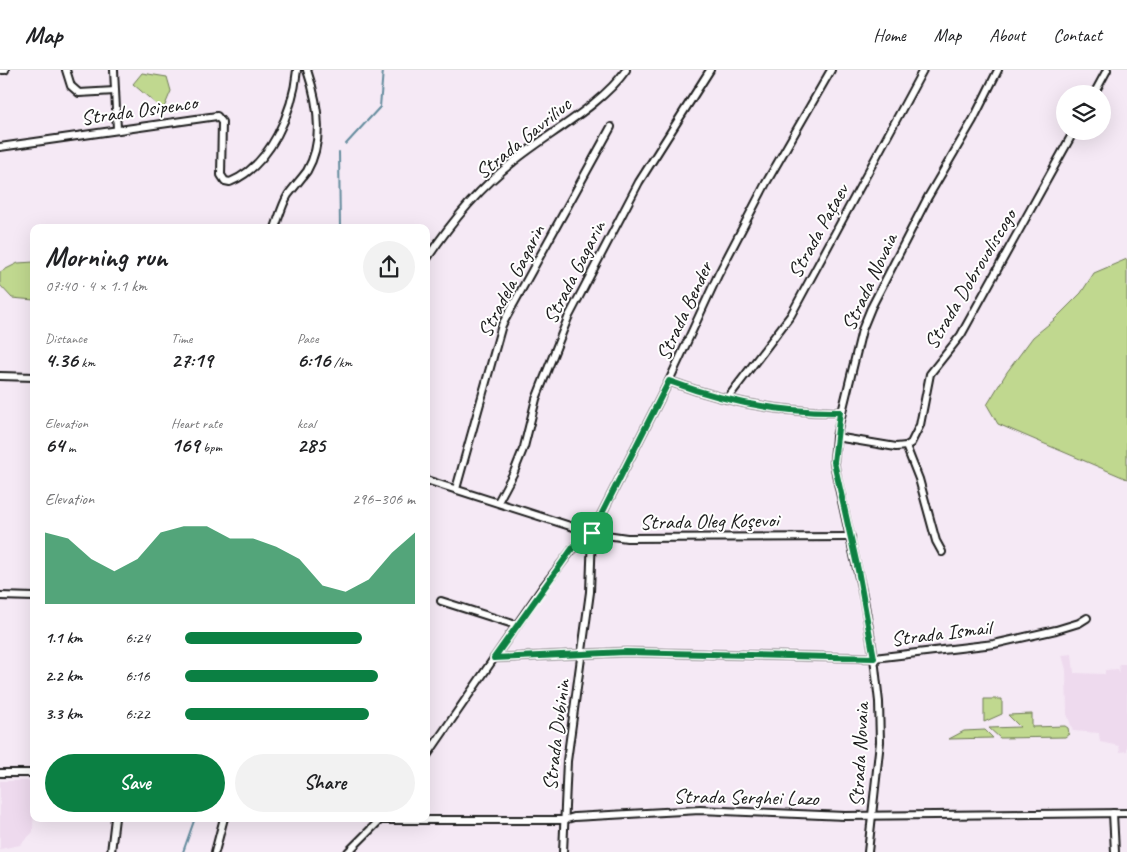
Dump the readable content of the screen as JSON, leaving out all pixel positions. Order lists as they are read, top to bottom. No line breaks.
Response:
{"streets":{"street":["Strada Osipenco","Strada Gavriliuc","Strada Pațaev","Strada Gagarin","Strada Dobrovoliscogo","Stradela Gagarin","Strada Novaia","Strada Bender","Strada Oleg Koşevoi","Strada Ismail","Strada Dubinin","Strada Serghei Lazo"]},"crossings":[["Strada Gagarin","Strada Oleg Koşevoi"],["Stradela Gagarin","Strada Oleg Koşevoi"],["Strada Novaia","Strada Oleg Koşevoi"],["Strada Novaia","Strada Ismail"],["Strada Novaia","Strada Serghei Lazo"],["Strada Bender","Strada Oleg Koşevoi"],["Strada Bender","Strada Ismail"],["Strada Bender","Strada Dubinin"],["Strada Oleg Koşevoi","Strada Dubinin"],["Strada Ismail","Strada Dubinin"],["Strada Dubinin","Strada Serghei Lazo"]],"page":{"header":"Map","nav":["Home","Map","About","Contact"],"heading":["Morning run","07:40 · 4 × 1.1 km"],"stats":[["Distance","4.36 km"],["Time","27:19"],["Pace","6:16 /km"],["Elevation","64 m"],["Heart rate","169 bpm"],["kcal","285"]],"chart":["Elevation","296–306 m"],"list":[{"name":"1.1 km","note":"6:24"},{"name":"2.2 km","note":"6:16"},{"name":"3.3 km","note":"6:22"}],"buttons":["Save","Share"]}}
